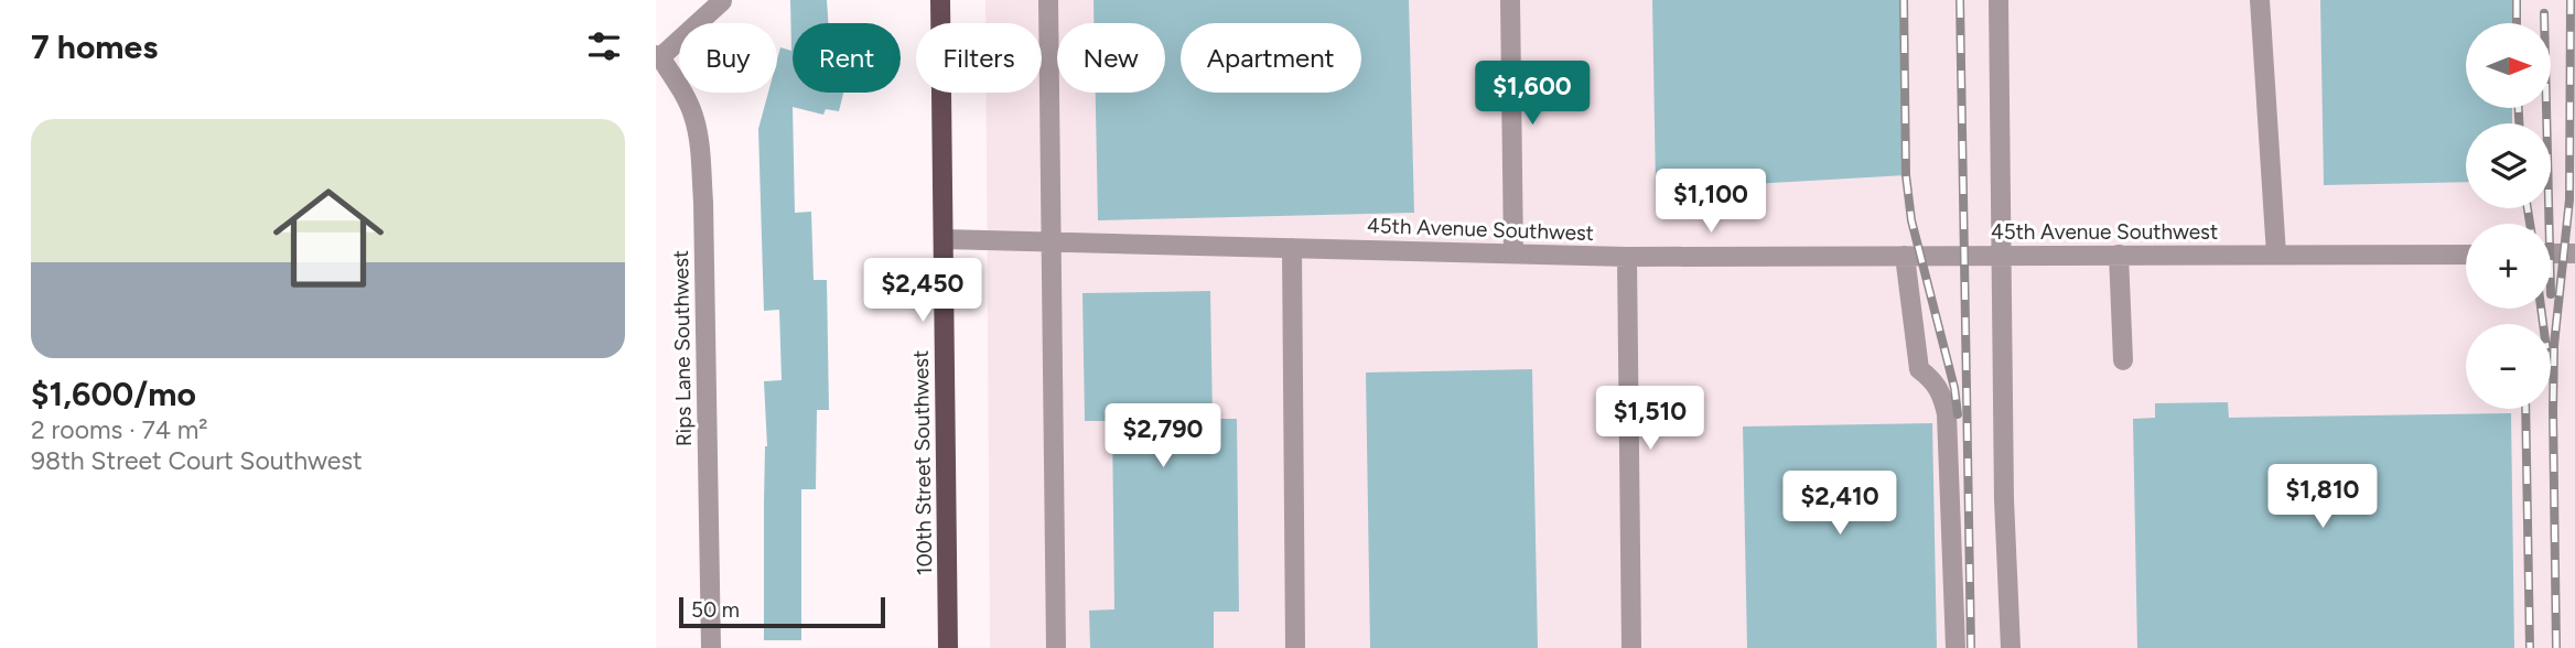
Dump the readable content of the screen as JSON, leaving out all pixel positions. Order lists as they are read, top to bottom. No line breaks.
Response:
{"streets":{"main road":["100th Street Southwest"],"street":["45th Avenue Southwest","Rips Lane Southwest"]},"crossings":[["45th Avenue Southwest","100th Street Southwest"]],"scale_bar":"50 m","north":"right","page":{"heading":"7 homes","map_buttons":["+","−"],"chip":["Buy","Rent","Filters","New","Apartment"],"price":["$1,600","$1,100","$2,450","$1,510","$2,790","$1,810","$2,410"],"list":[{"name":"$1,600/mo","note":"2 rooms · 74 m² · 98th Street Court Southwest"}],"scale":"50 m"}}
